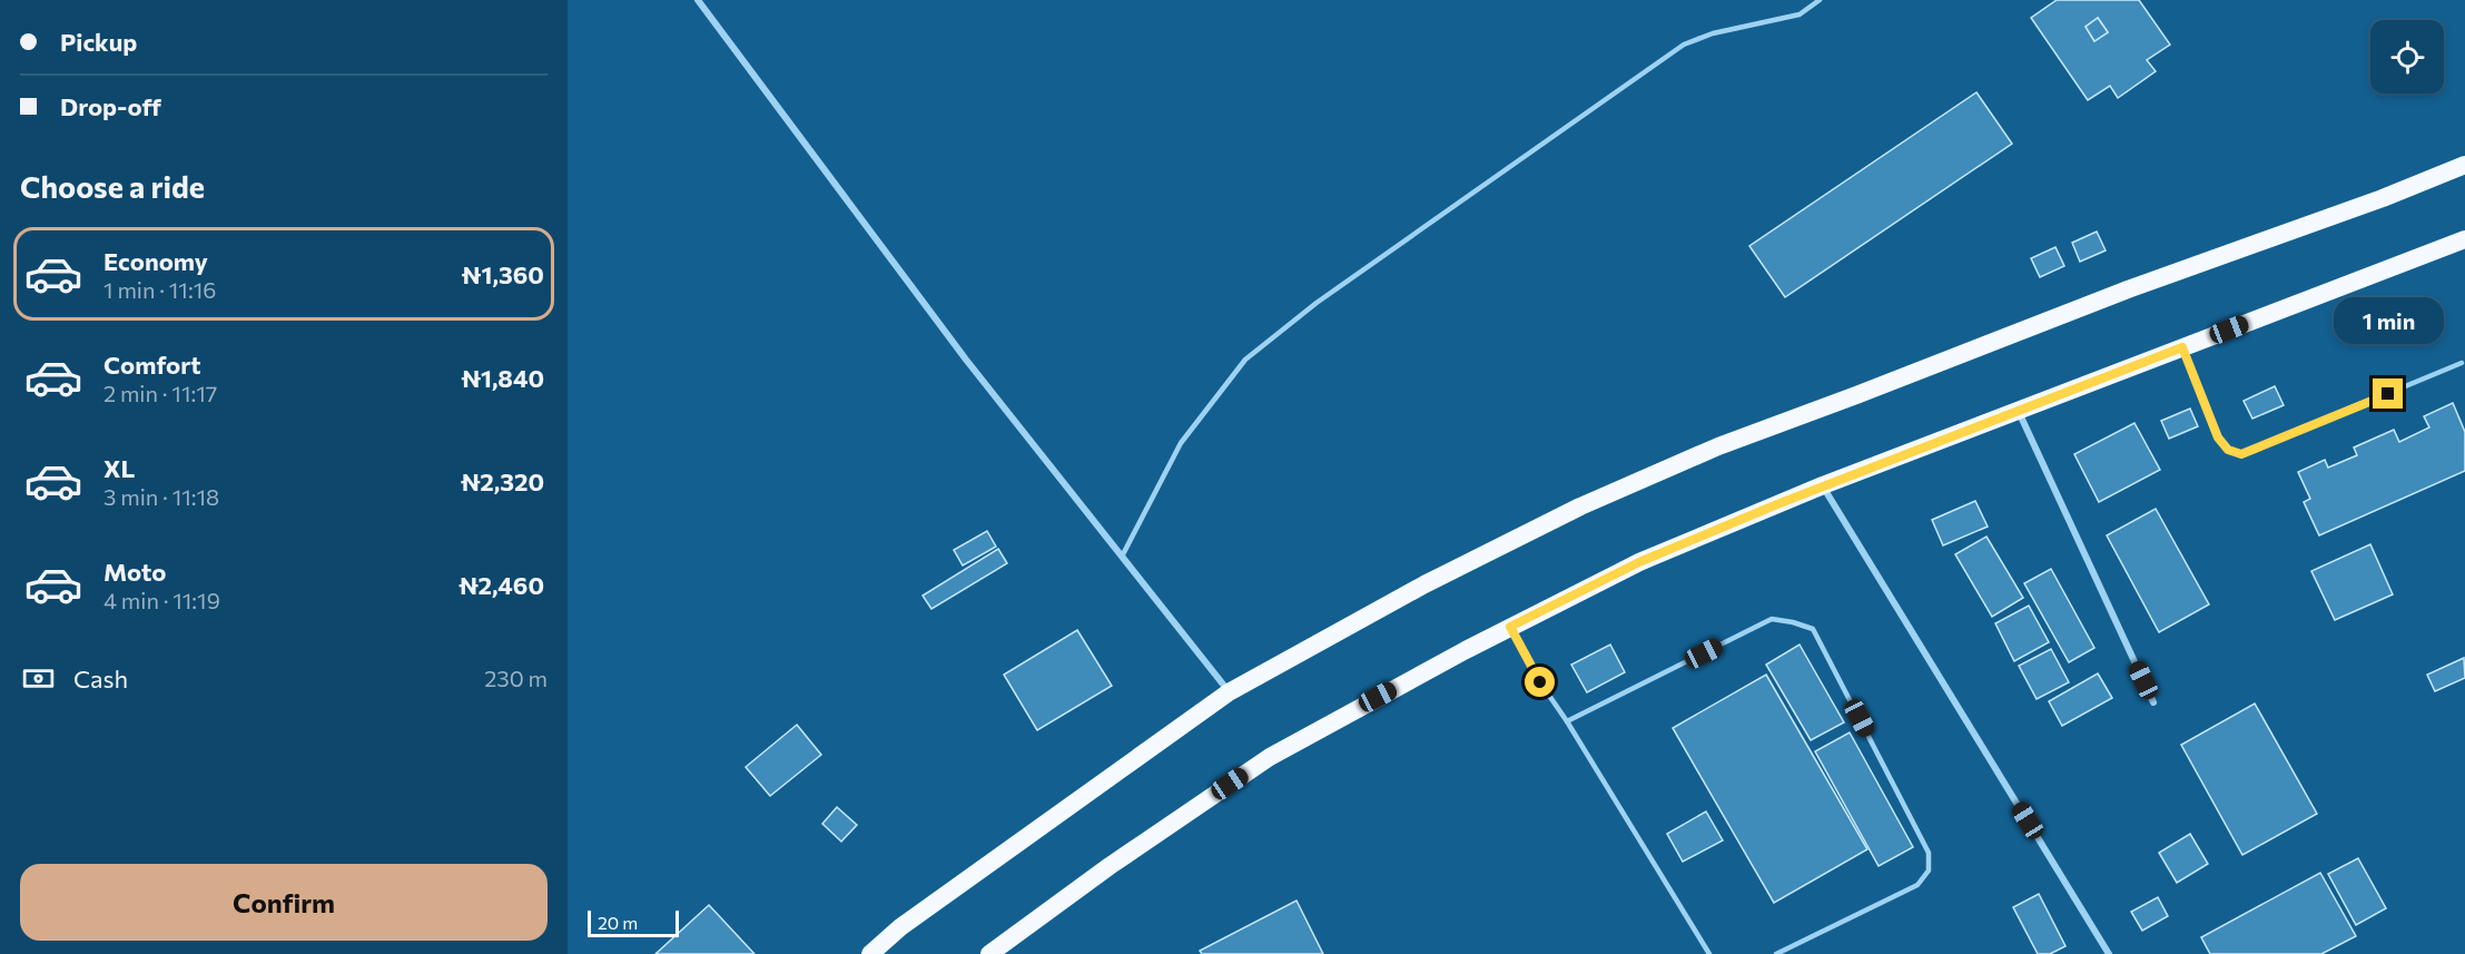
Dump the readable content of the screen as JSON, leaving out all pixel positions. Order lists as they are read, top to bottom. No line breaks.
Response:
{"scale_bar":"20 m","page":{"banner":["Pickup","Drop-off"],"heading":"Choose a ride","list":[{"name":"Economy","note":"1 min · 11:16","value":"₦1,360"},{"name":"Comfort","note":"2 min · 11:17","value":"₦1,840"},{"name":"XL","note":"3 min · 11:18","value":"₦2,320"},{"name":"Moto","note":"4 min · 11:19","value":"₦2,460"}],"bubble":"1 min","pay":["Cash","230 m"],"buttons":"Confirm","scale":"20 m"}}
